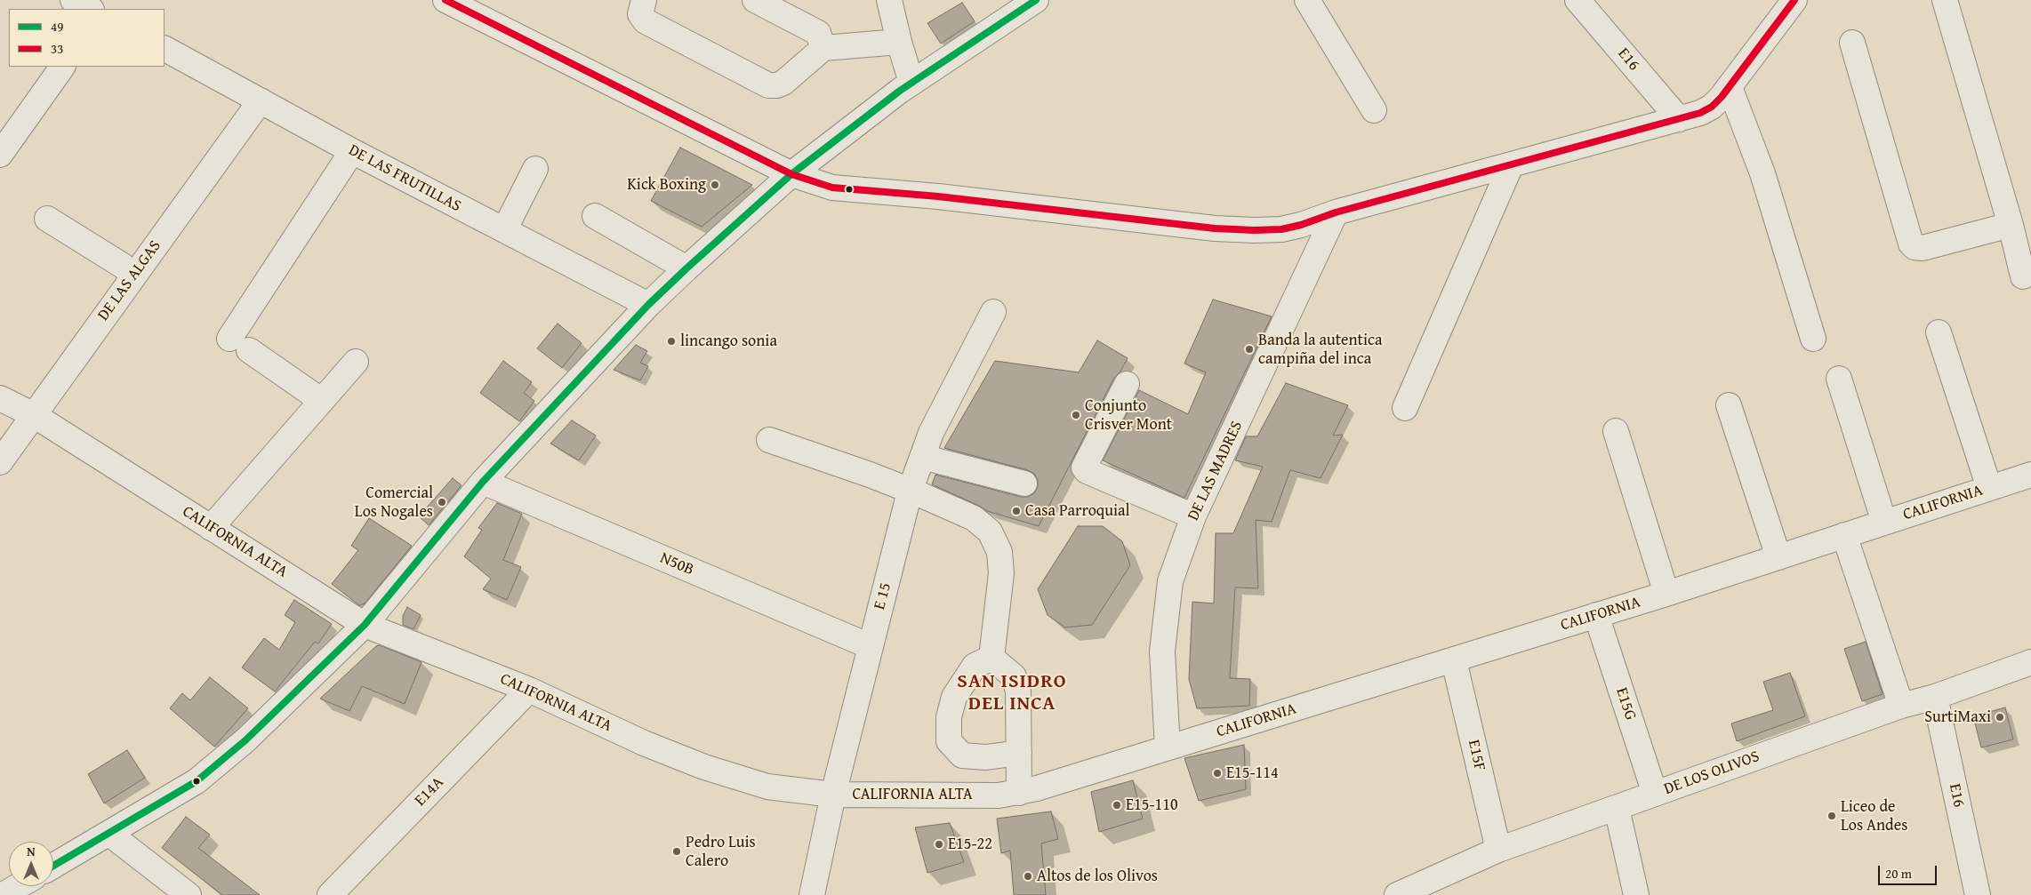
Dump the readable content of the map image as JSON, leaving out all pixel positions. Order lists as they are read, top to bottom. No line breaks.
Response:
{"streets":{"street":["E16","DE LAS FRUTILLAS","DE LAS ALGAS","DE LAS MADRES","CALIFORNIA","CALIFORNIA ALTA","N50B","E 15","E15G","E15F","DE LOS OLIVOS","E14A"]},"crossings":[["E16","DE LOS OLIVOS"],["DE LAS FRUTILLAS","DE LAS ALGAS"],["DE LAS ALGAS","CALIFORNIA ALTA"],["DE LAS MADRES","CALIFORNIA"],["DE LAS MADRES","CALIFORNIA ALTA"],["CALIFORNIA","CALIFORNIA ALTA"],["CALIFORNIA","E15G"],["CALIFORNIA","E15F"],["CALIFORNIA ALTA","E 15"],["CALIFORNIA ALTA","E14A"],["N50B","E 15"],["E15G","DE LOS OLIVOS"],["E15F","DE LOS OLIVOS"]],"districts":["SAN ISIDRO DEL INCA"],"places":["Kick Boxing","lincango sonia","Banda la autentica campiña del inca","Conjunto Crisver Mont","Comercial Los Nogales","Casa Parroquial","SurtiMaxi","E15-114","E15-110","Liceo de Los Andes","E15-22","Pedro Luis Calero","Altos de los Olivos"],"lines":["transit line 49","transit line 33"],"legend":["49","33"],"scale_bar":"20 m","north":"top"}
